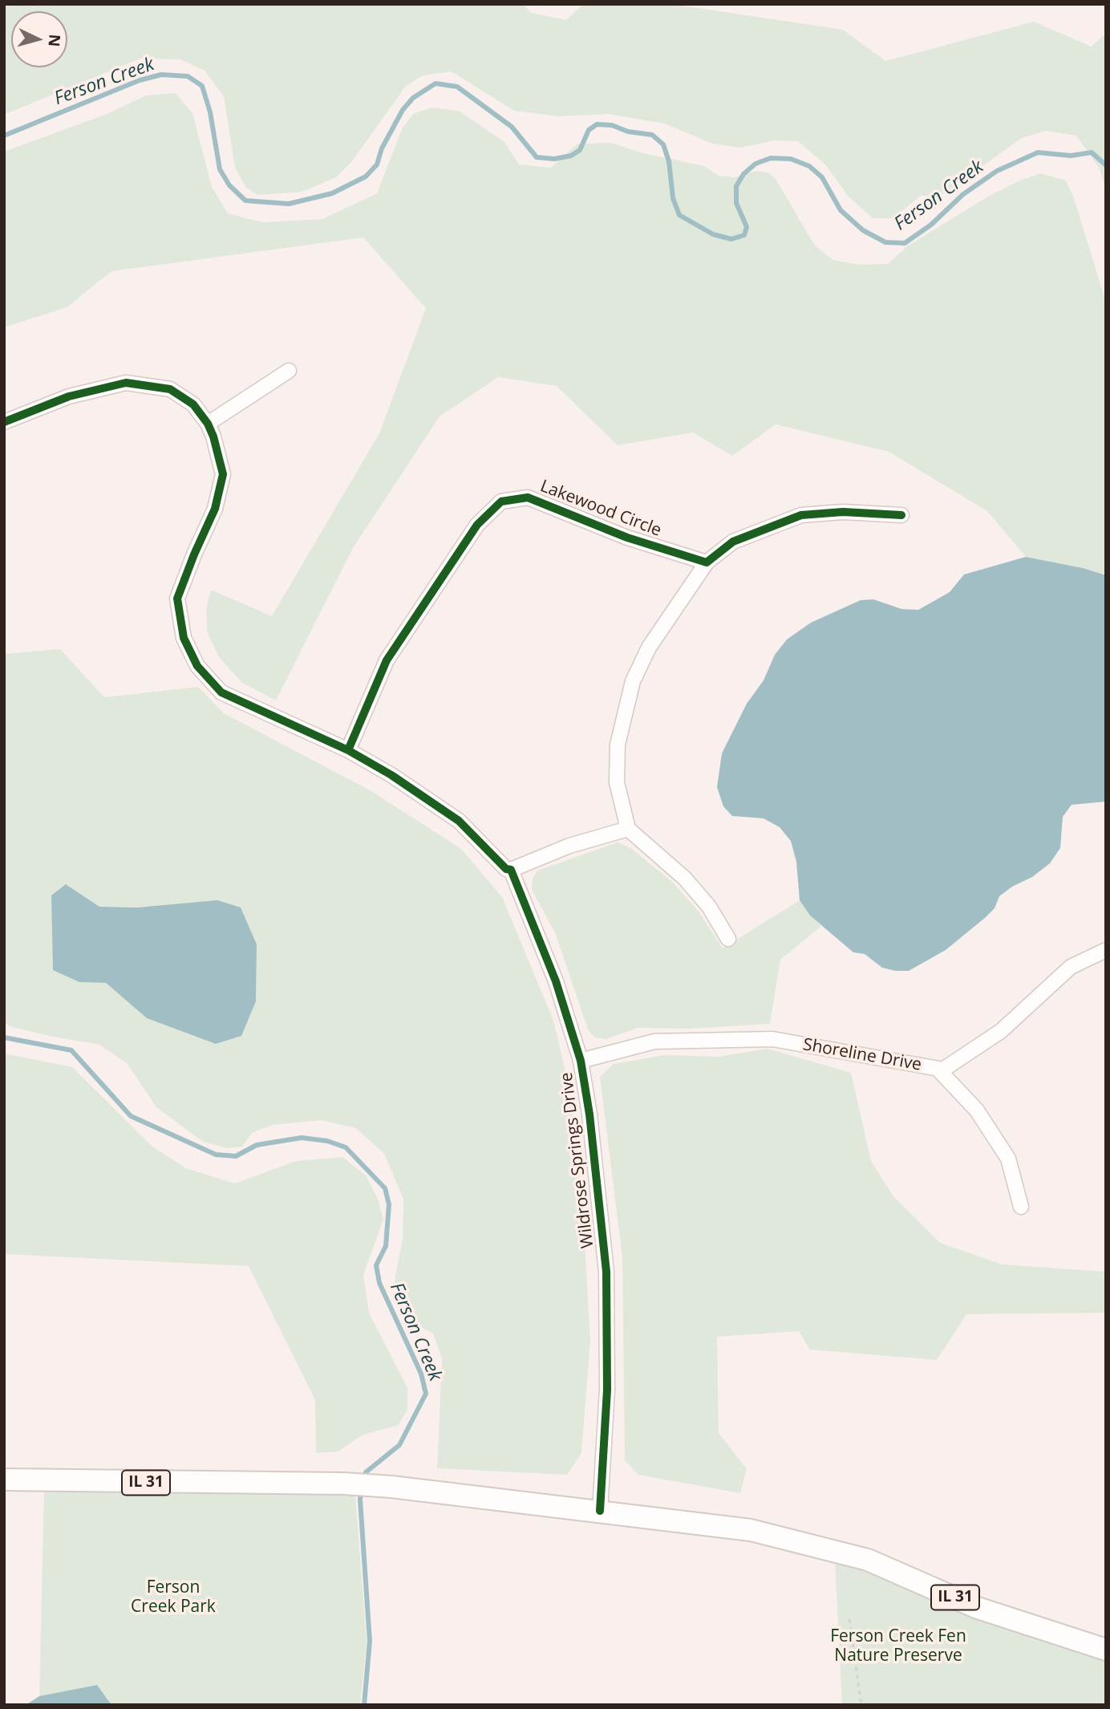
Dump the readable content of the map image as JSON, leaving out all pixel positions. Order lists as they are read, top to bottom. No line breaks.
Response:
{"streets":{"main road":["IL 31"],"street":["Lakewood Circle","Shoreline Drive","Wildrose Springs Drive"]},"crossings":[["Lakewood Circle","Wildrose Springs Drive"],["Shoreline Drive","Wildrose Springs Drive"],["Wildrose Springs Drive","IL 31"]],"water":["Ferson Creek"],"parks":["Ferson Creek Park","Ferson Creek Fen Nature Preserve"],"north":"right"}
